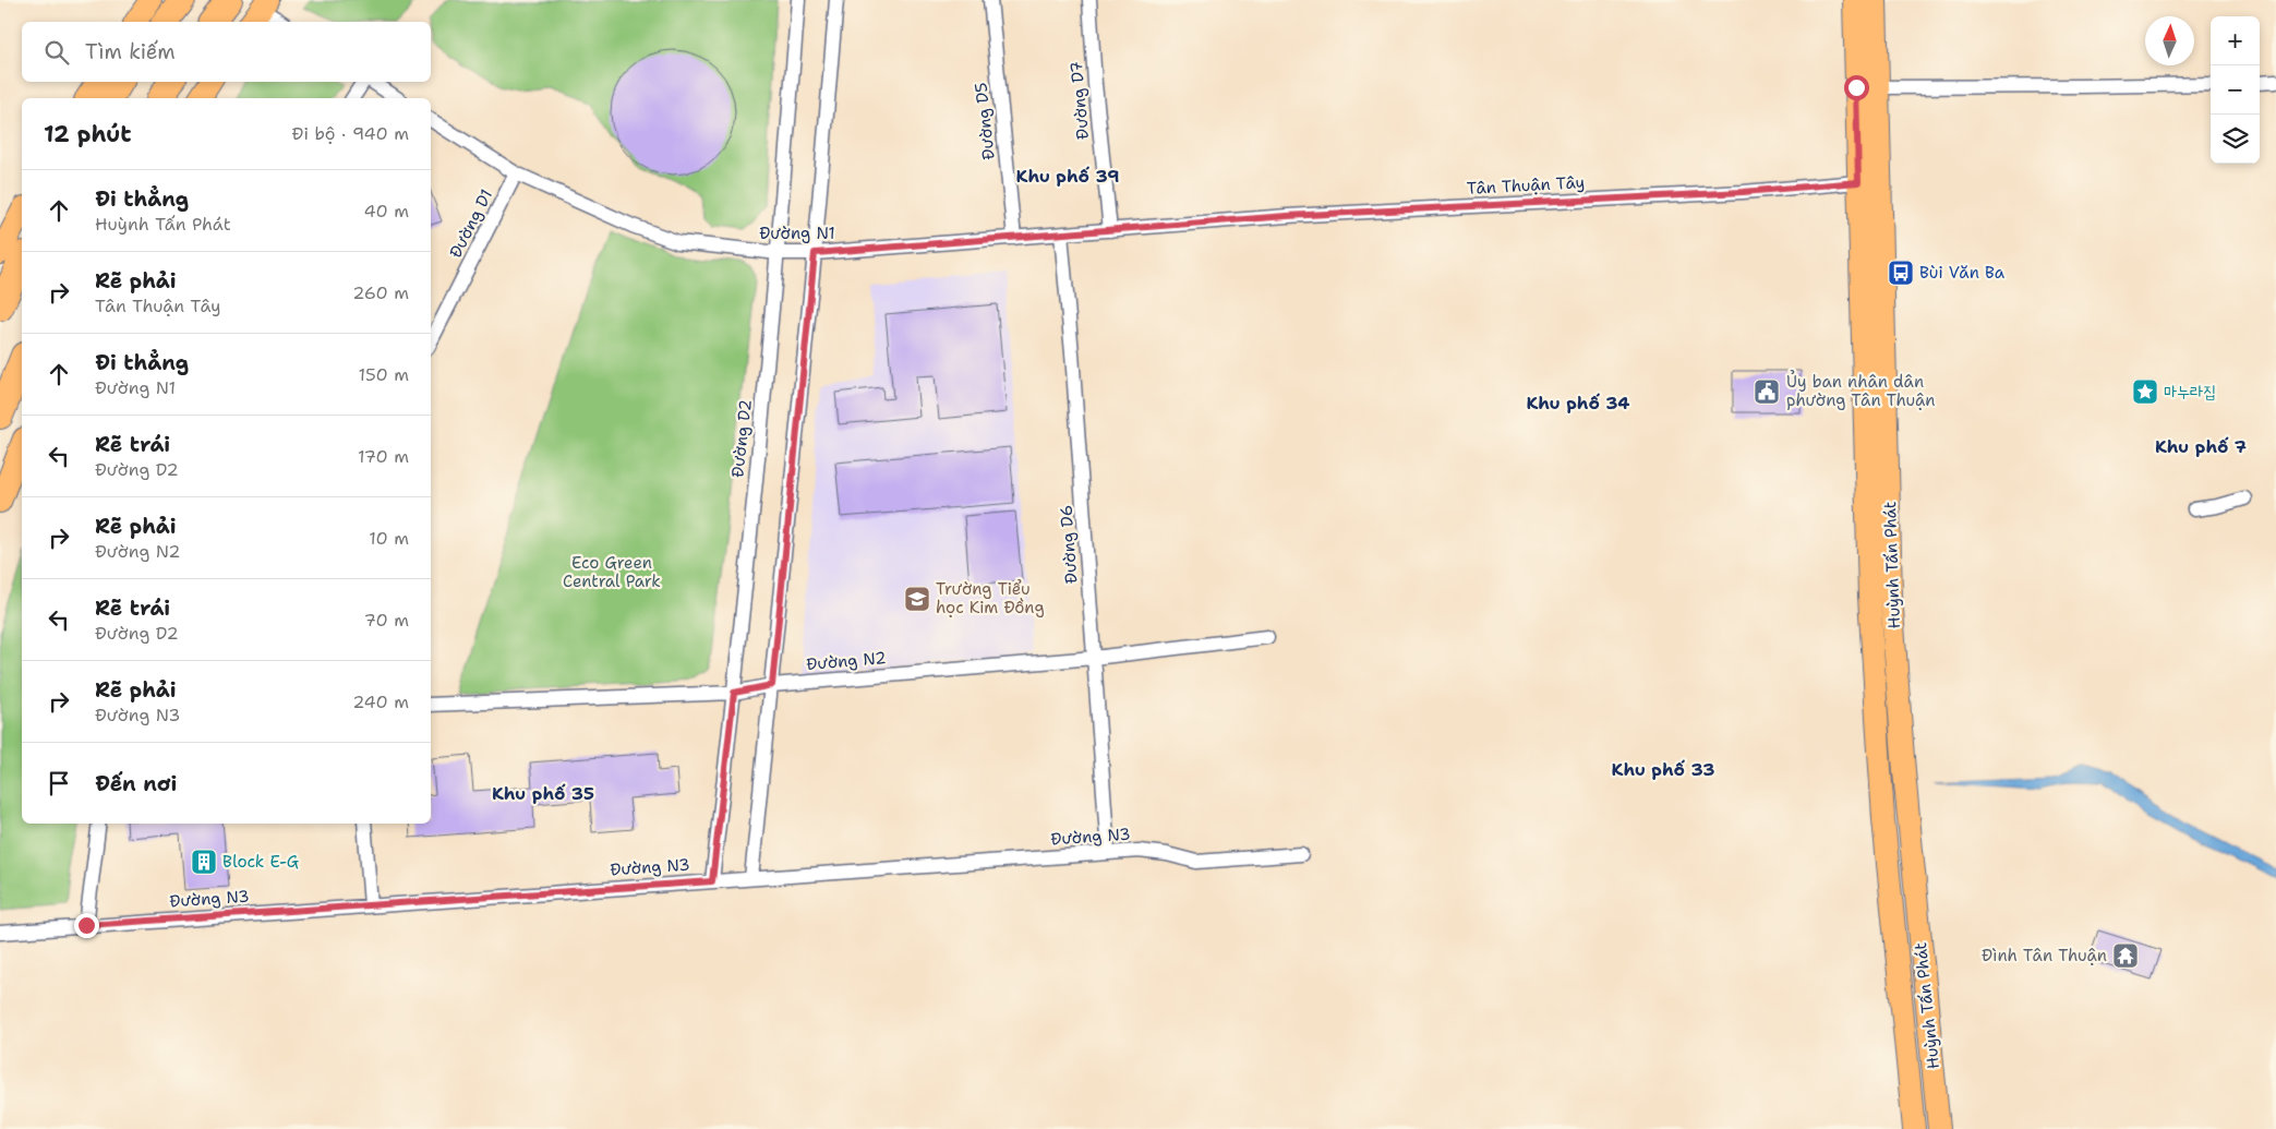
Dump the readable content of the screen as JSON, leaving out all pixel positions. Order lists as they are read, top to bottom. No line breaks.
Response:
{"streets":{"main road":["Huỳnh Tấn Phát"],"street":["Đường D7","Đường D5","Tân Thuận Tây","Đường D1","Đường N1","Đường D2","Đường D6","Đường N2","Đường N3"]},"crossings":[["Đường D7","Đường N1"],["Đường D5","Đường N1"],["Tân Thuận Tây","Đường N1"],["Tân Thuận Tây","Huỳnh Tấn Phát"],["Đường D1","Đường N1"],["Đường N1","Đường D2"],["Đường N1","Đường D6"],["Đường D2","Đường N2"],["Đường D2","Đường N3"],["Đường D6","Đường N2"],["Đường D6","Đường N3"]],"districts":["Khu phố 39","Khu phố 34","Khu phố 7","Khu phố 33","Khu phố 35"],"parks":["Eco Green Central Park"],"places":{"bus stop":["Bùi Văn Ba"],"public building":["Ủy ban nhân dân phường Tân Thuận"],"place":["마누라집"],"school or university":["Trường Tiểu học Kim Đồng"],"building":["Block E-G"],"temple":["Đình Tân Thuận"]},"north":"top","page":{"map_buttons":["+","−"],"search":"Tìm kiếm","heading":["12 phút","Đi bộ · 940 m"],"list":[["Đi thẳng","Huỳnh Tấn Phát","40 m"],["Rẽ phải","Tân Thuận Tây","260 m"],["Đi thẳng","Đường N1","150 m"],["Rẽ trái","Đường D2","170 m"],["Rẽ phải","Đường N2","10 m"],["Rẽ trái","Đường D2","70 m"],["Rẽ phải","Đường N3","240 m"],"Đến nơi"]}}
